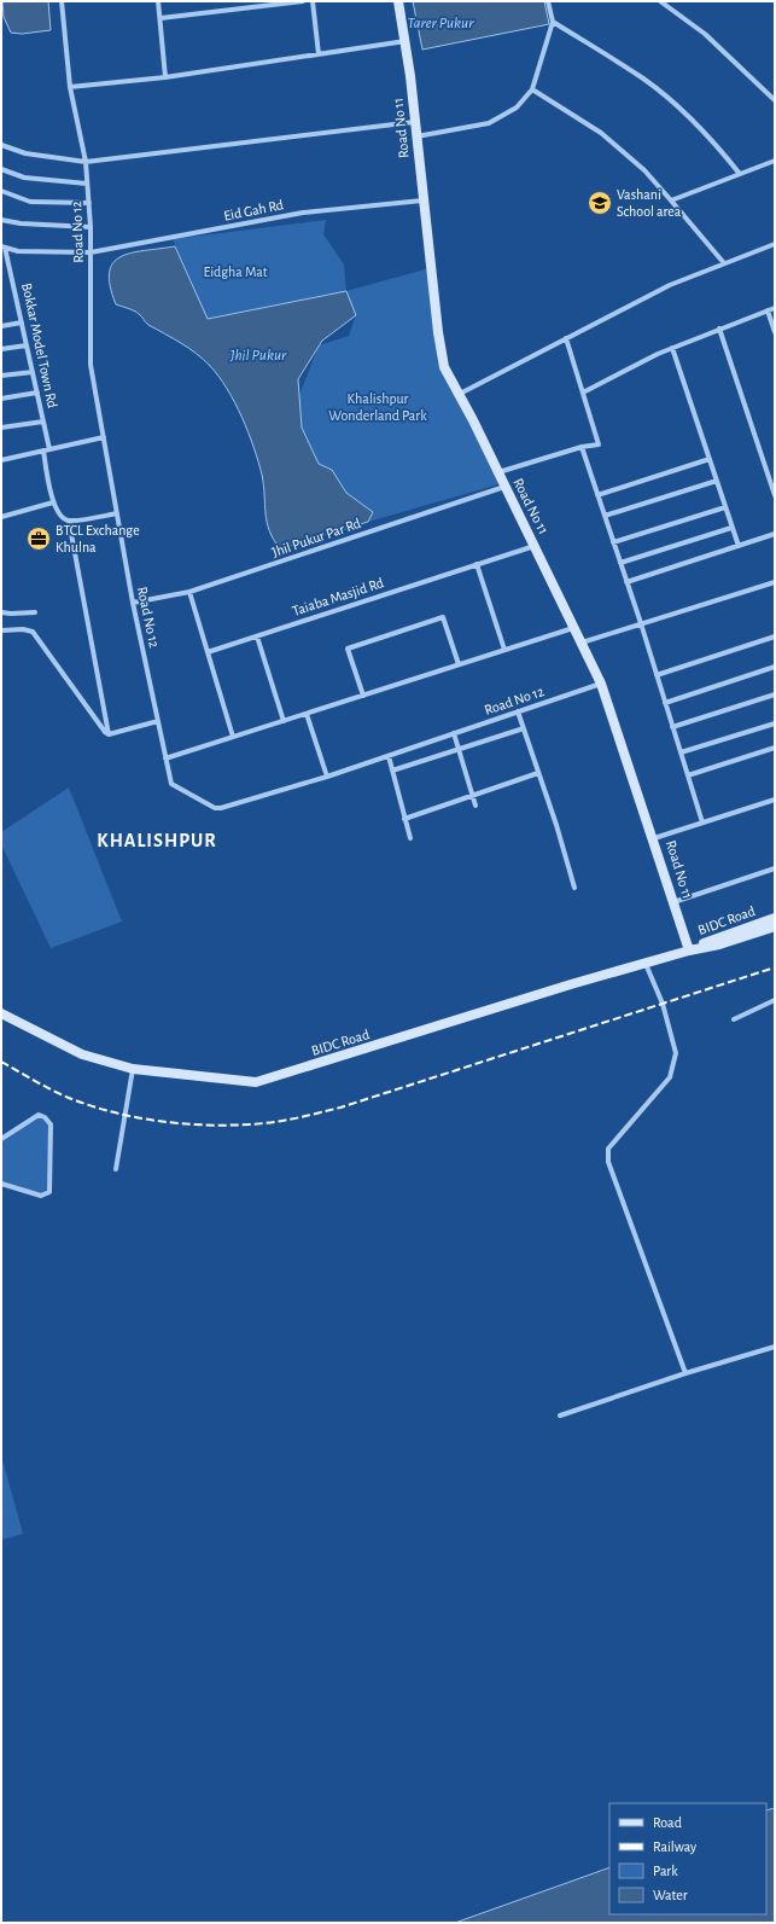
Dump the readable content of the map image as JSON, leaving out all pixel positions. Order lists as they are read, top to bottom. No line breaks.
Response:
{"streets":{"street":["Road No 11","Eid Gah Rd","Road No 12","Bokkar Model Town Rd","Jhil Pukur Par Rd","Taiaba Masjid Rd","BIDC Road"]},"crossings":[["Road No 11","Eid Gah Rd"],["Road No 11","Road No 12"],["Road No 11","Jhil Pukur Par Rd"],["Road No 11","Taiaba Masjid Rd"],["Road No 11","BIDC Road"],["Eid Gah Rd","Road No 12"],["Eid Gah Rd","Bokkar Model Town Rd"],["Road No 12","Jhil Pukur Par Rd"]],"districts":["KHALISHPUR"],"water":["Tarer Pukur","Jhil Pukur"],"parks":["Eidgha Mat","Khalishpur Wonderland Park"],"places":{"school or university":["Vashani School area"],"office":["BTCL Exchange Khulna"]},"legend":["Road","Railway","Park","Water"]}
